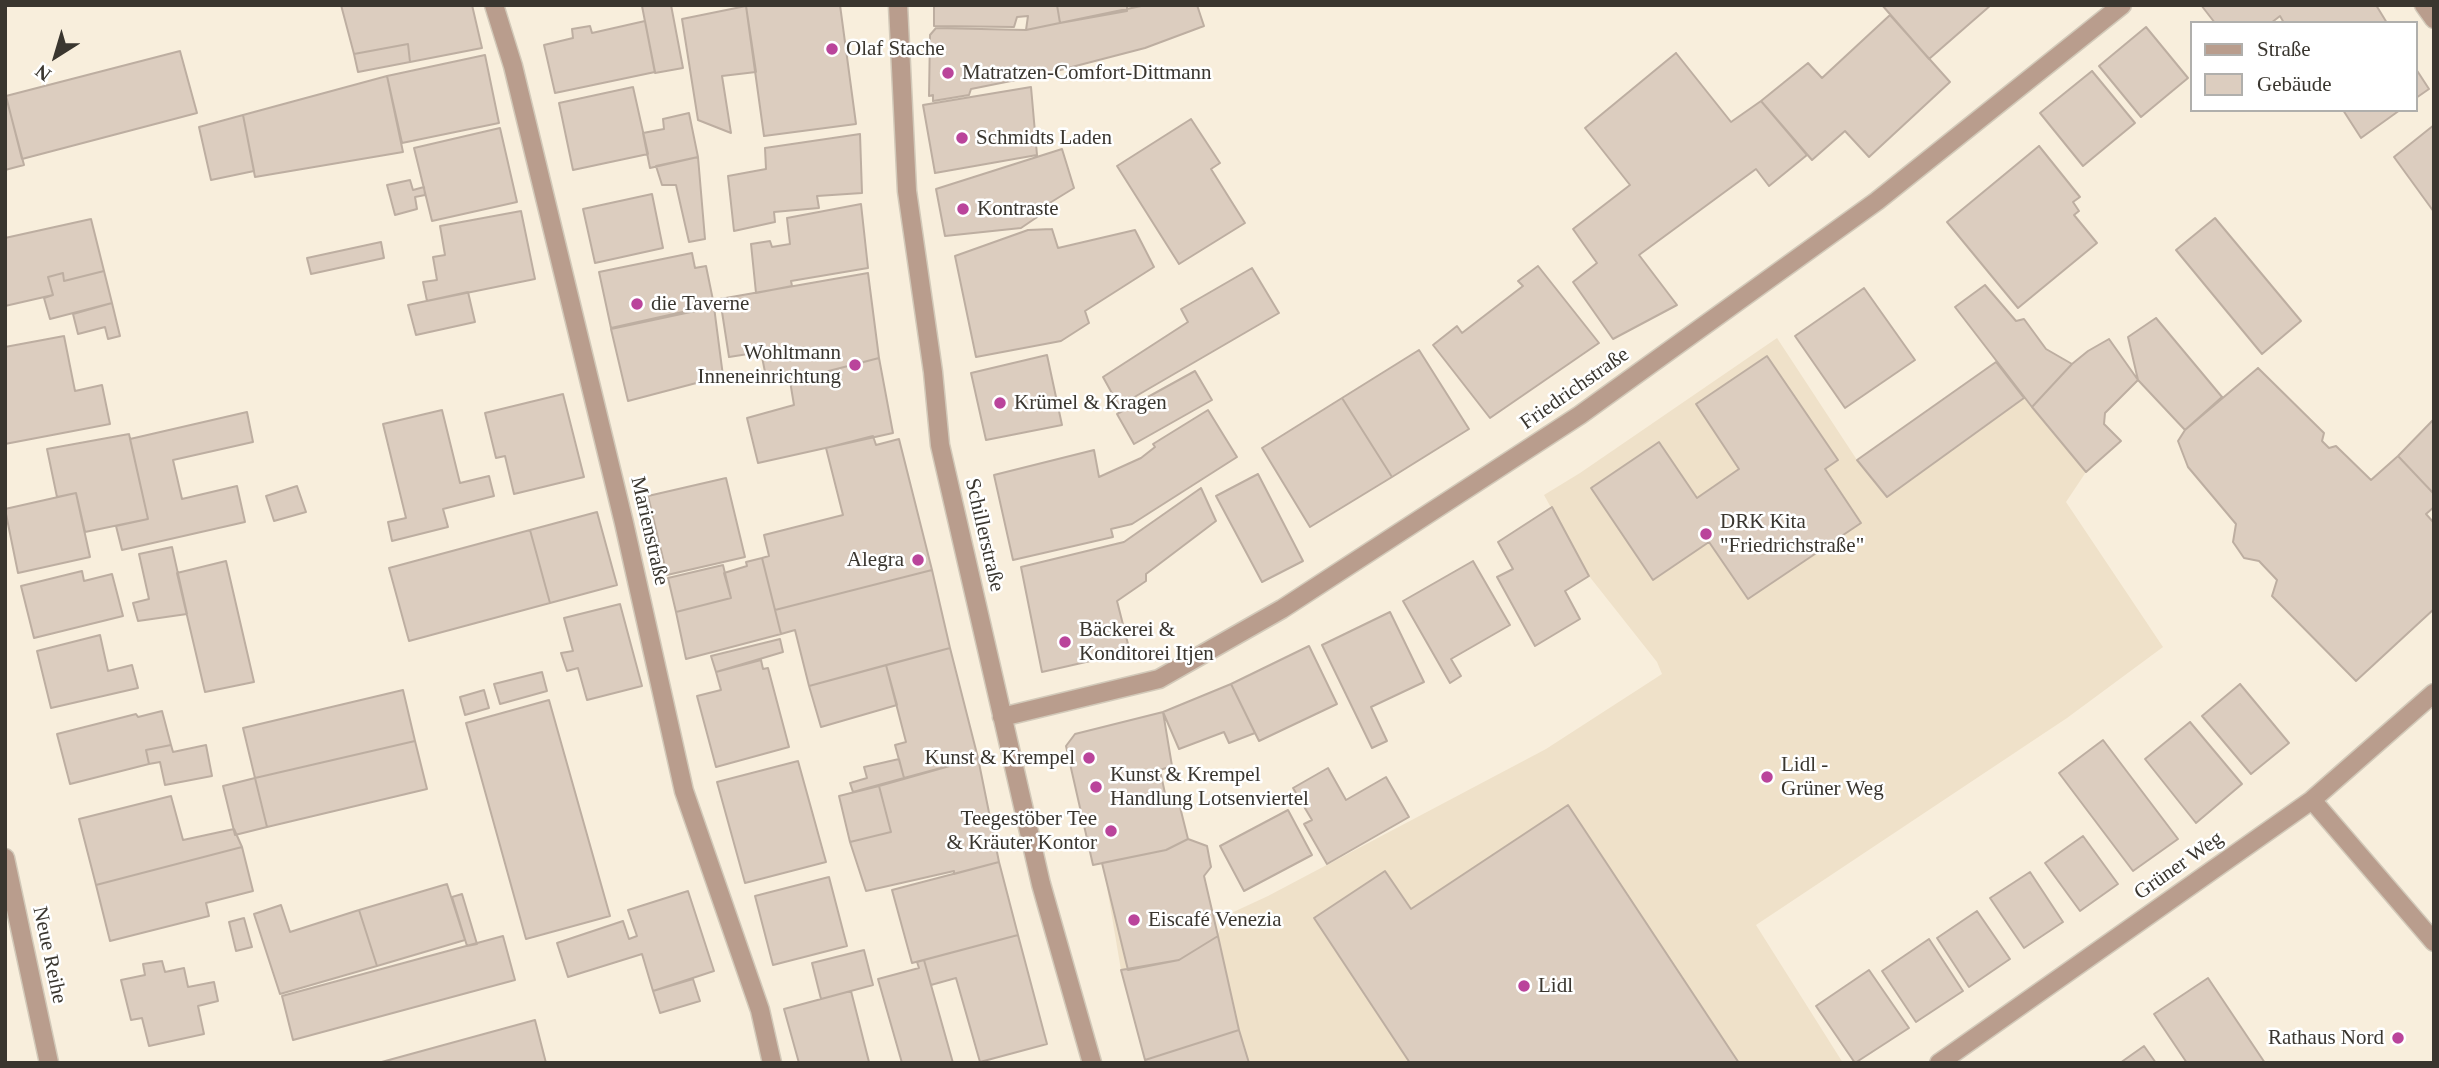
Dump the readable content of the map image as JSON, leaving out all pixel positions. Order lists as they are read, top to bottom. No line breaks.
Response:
{"streets":{"street":["Friedrichstraße","Marienstraße","Schillerstraße","Grüner Weg","Neue Reihe"]},"crossings":[["Friedrichstraße","Schillerstraße"]],"places":["Olaf Stache","Matratzen-Comfort-Dittmann","Schmidts Laden","Kontraste","die Taverne","Wohltmann Inneneinrichtung","Krümel & Kragen","DRK Kita \"Friedrichstraße\"","Alegra","Bäckerei & Konditorei Itjen","Kunst & Krempel","Lidl - Grüner Weg","Kunst & Krempel Handlung Lotsenviertel","Teegestöber Tee & Kräuter Kontor","Eiscafé Venezia","Lidl","Rathaus Nord"],"legend":["Straße","Gebäude"],"north":"bottom left"}
